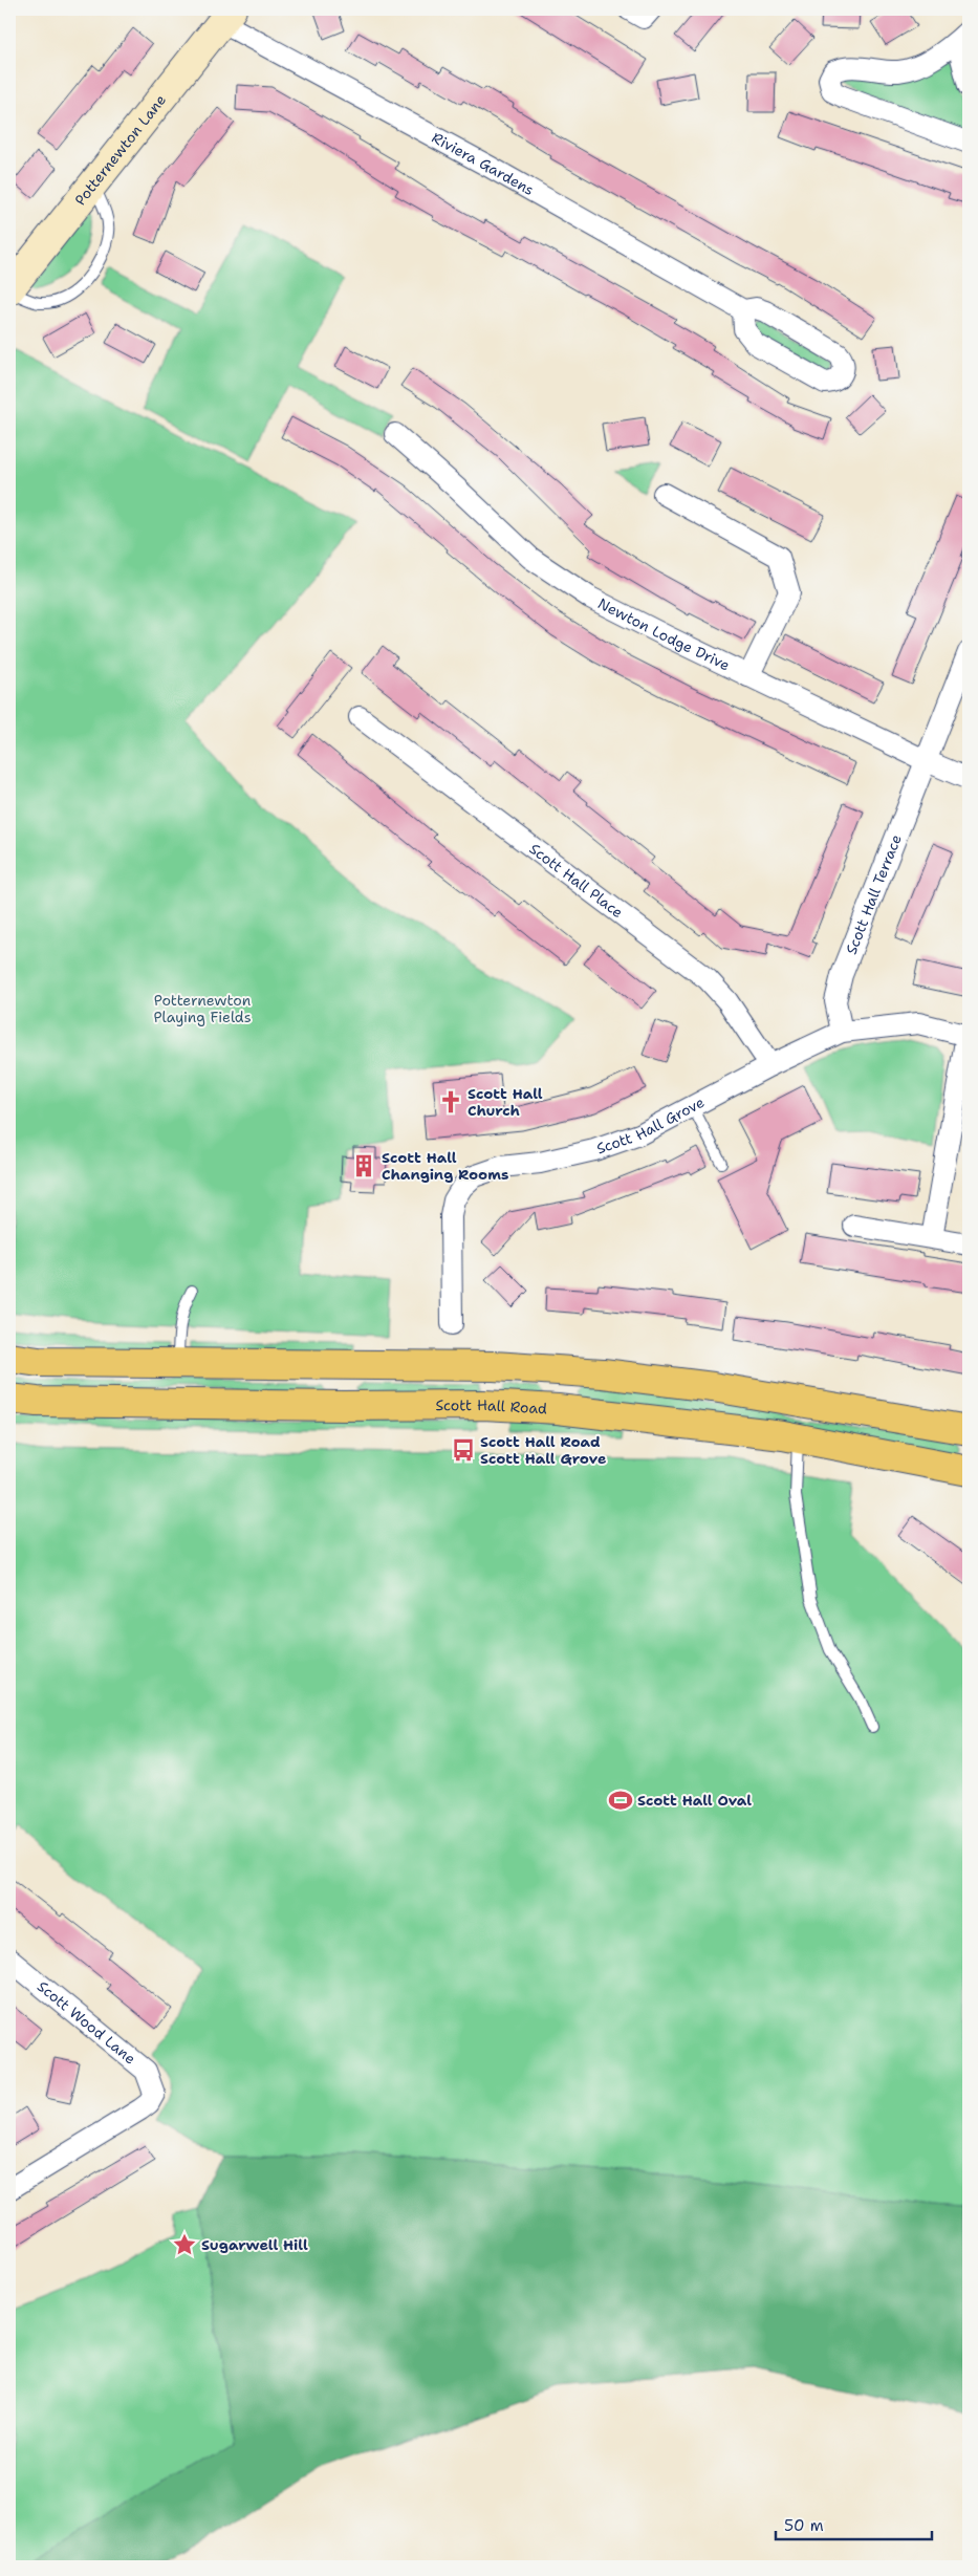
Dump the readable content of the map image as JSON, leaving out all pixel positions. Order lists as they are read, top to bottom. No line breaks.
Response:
{"streets":{"highway":["Scott Hall Road"],"main road":["Potternewton Lane"],"street":["Riviera Gardens","Newton Lodge Drive","Scott Hall Place","Scott Hall Terrace","Scott Hall Grove","Scott Wood Lane"]},"crossings":[["Potternewton Lane","Riviera Gardens"],["Newton Lodge Drive","Scott Hall Terrace"],["Scott Hall Place","Scott Hall Grove"],["Scott Hall Terrace","Scott Hall Grove"]],"parks":["Potternewton Playing Fields"],"places":{"church":["Scott Hall Church"],"building":["Scott Hall Changing Rooms"],"bus stop":["Scott Hall Road Scott Hall Grove"],"sports":["Scott Hall Oval"],"place":["Sugarwell Hill"]},"scale_bar":"50 m"}
